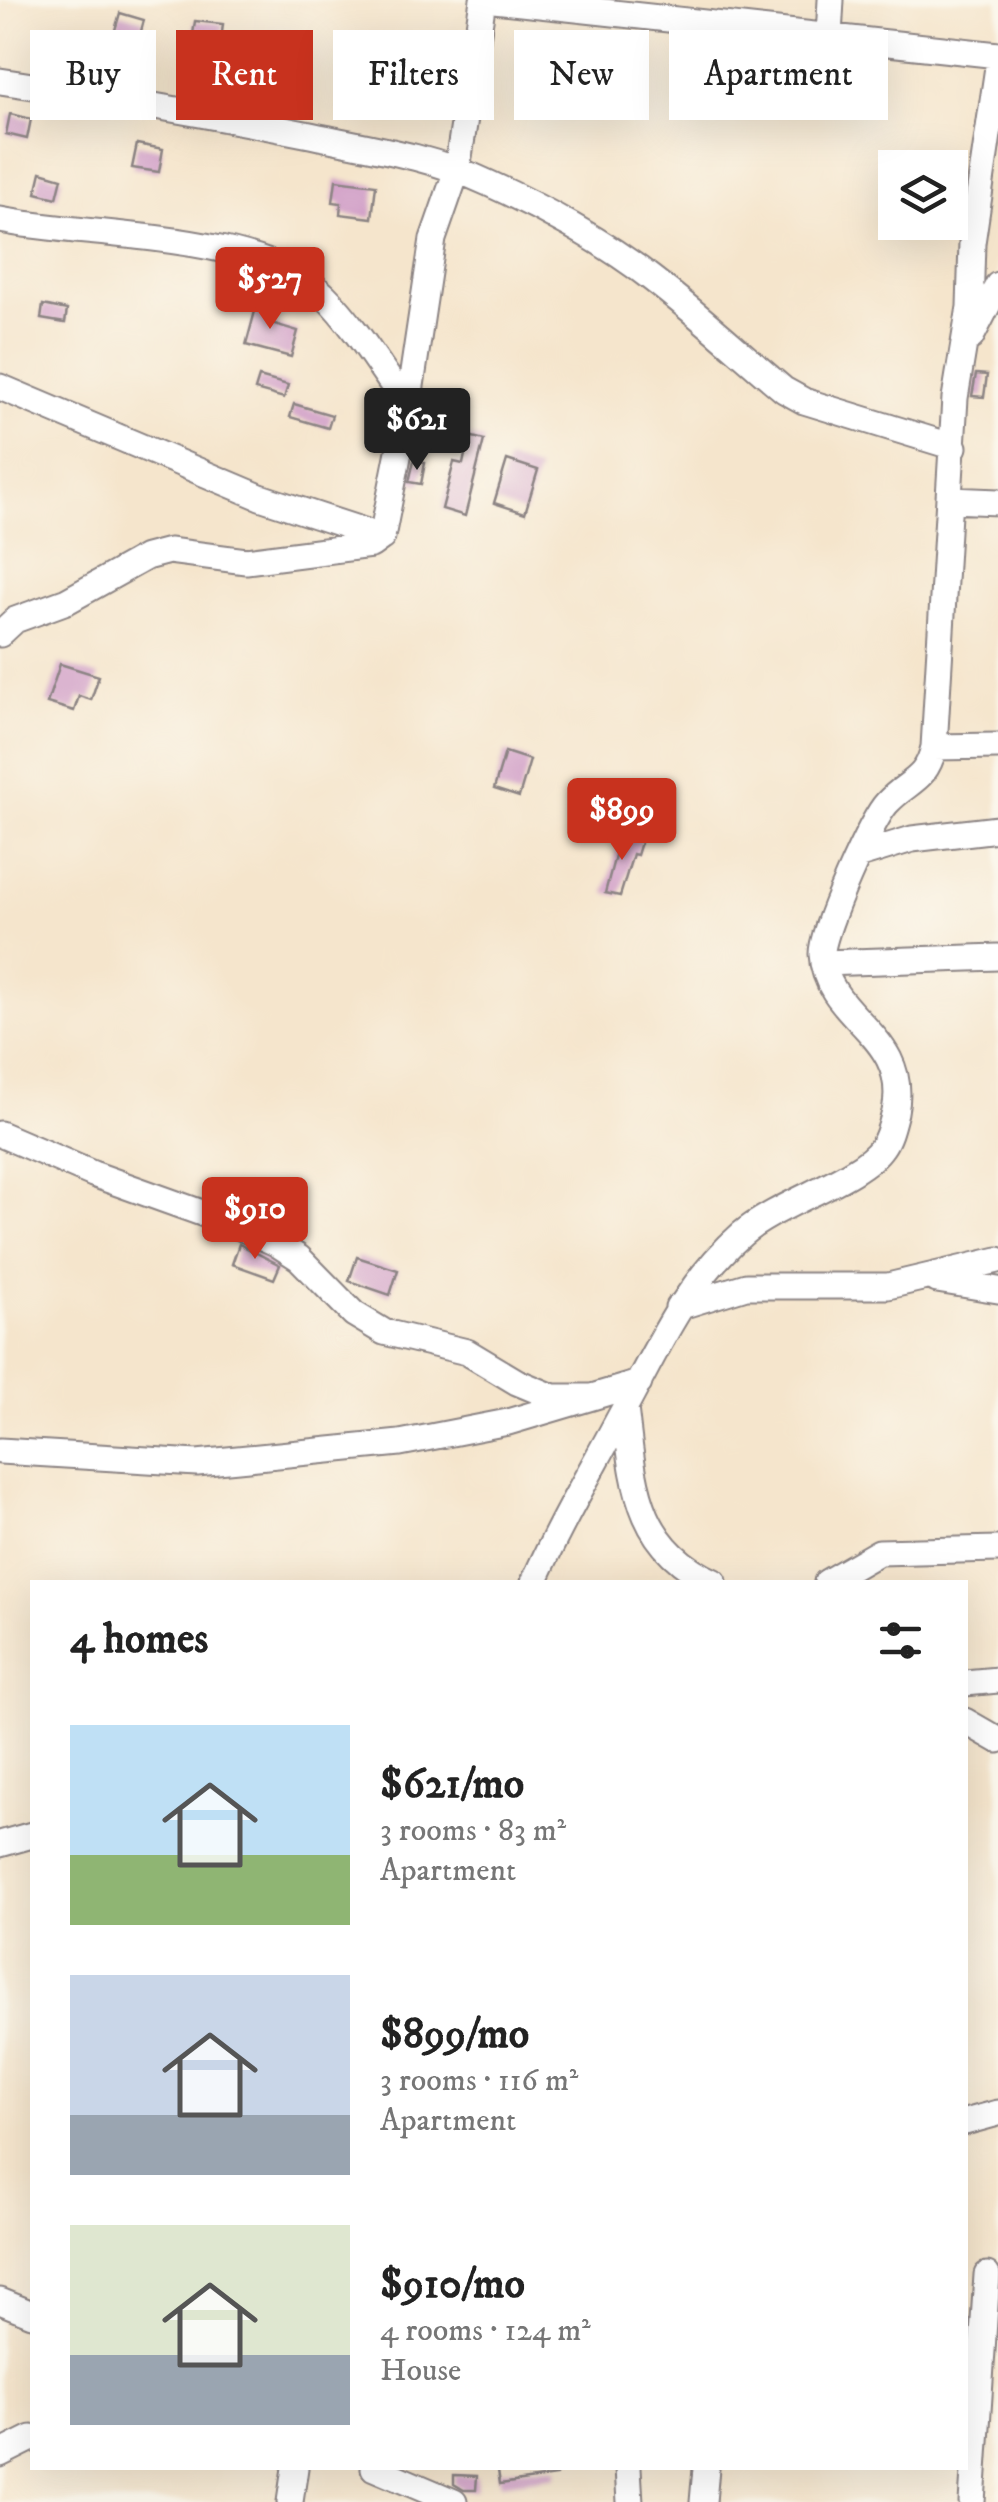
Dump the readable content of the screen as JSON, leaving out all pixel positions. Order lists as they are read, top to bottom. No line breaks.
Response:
{"page":{"chip":["Buy","Rent","Filters","New","Apartment"],"price":["$527","$621","$899","$910"],"heading":"4 homes","list":[{"name":"$621/mo","note":"3 rooms · 83 m² · Apartment"},{"name":"$899/mo","note":"3 rooms · 116 m² · Apartment"},{"name":"$910/mo","note":"4 rooms · 124 m² · House"}]}}
